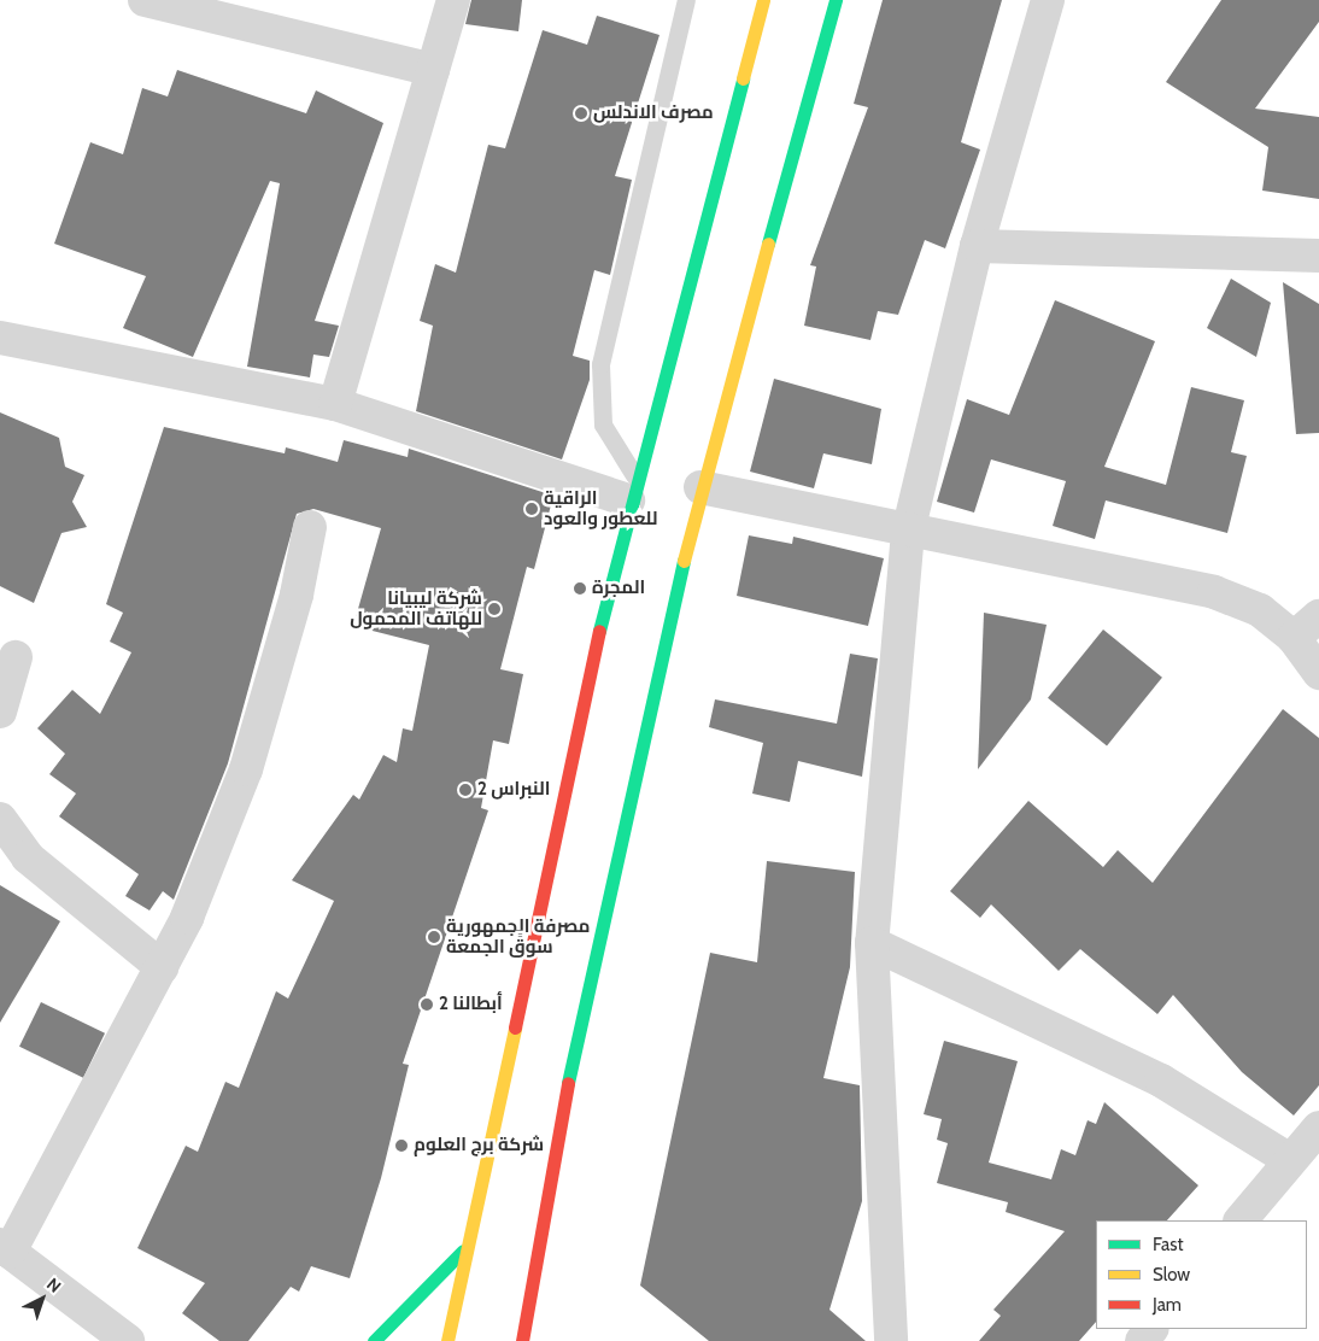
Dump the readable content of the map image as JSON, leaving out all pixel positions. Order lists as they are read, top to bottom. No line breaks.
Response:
{"places":["مصرف الاندلس","الراقية للعطور والعود","المجرة","شركة ليبيانا للهاتف المحمول","النبراس 2","مصرفة الجمهورية سوقً الجمعة","أبطالنا 2","شركة برج العلوم"],"legend":["Fast","Slow","Jam"],"north":"top right"}
